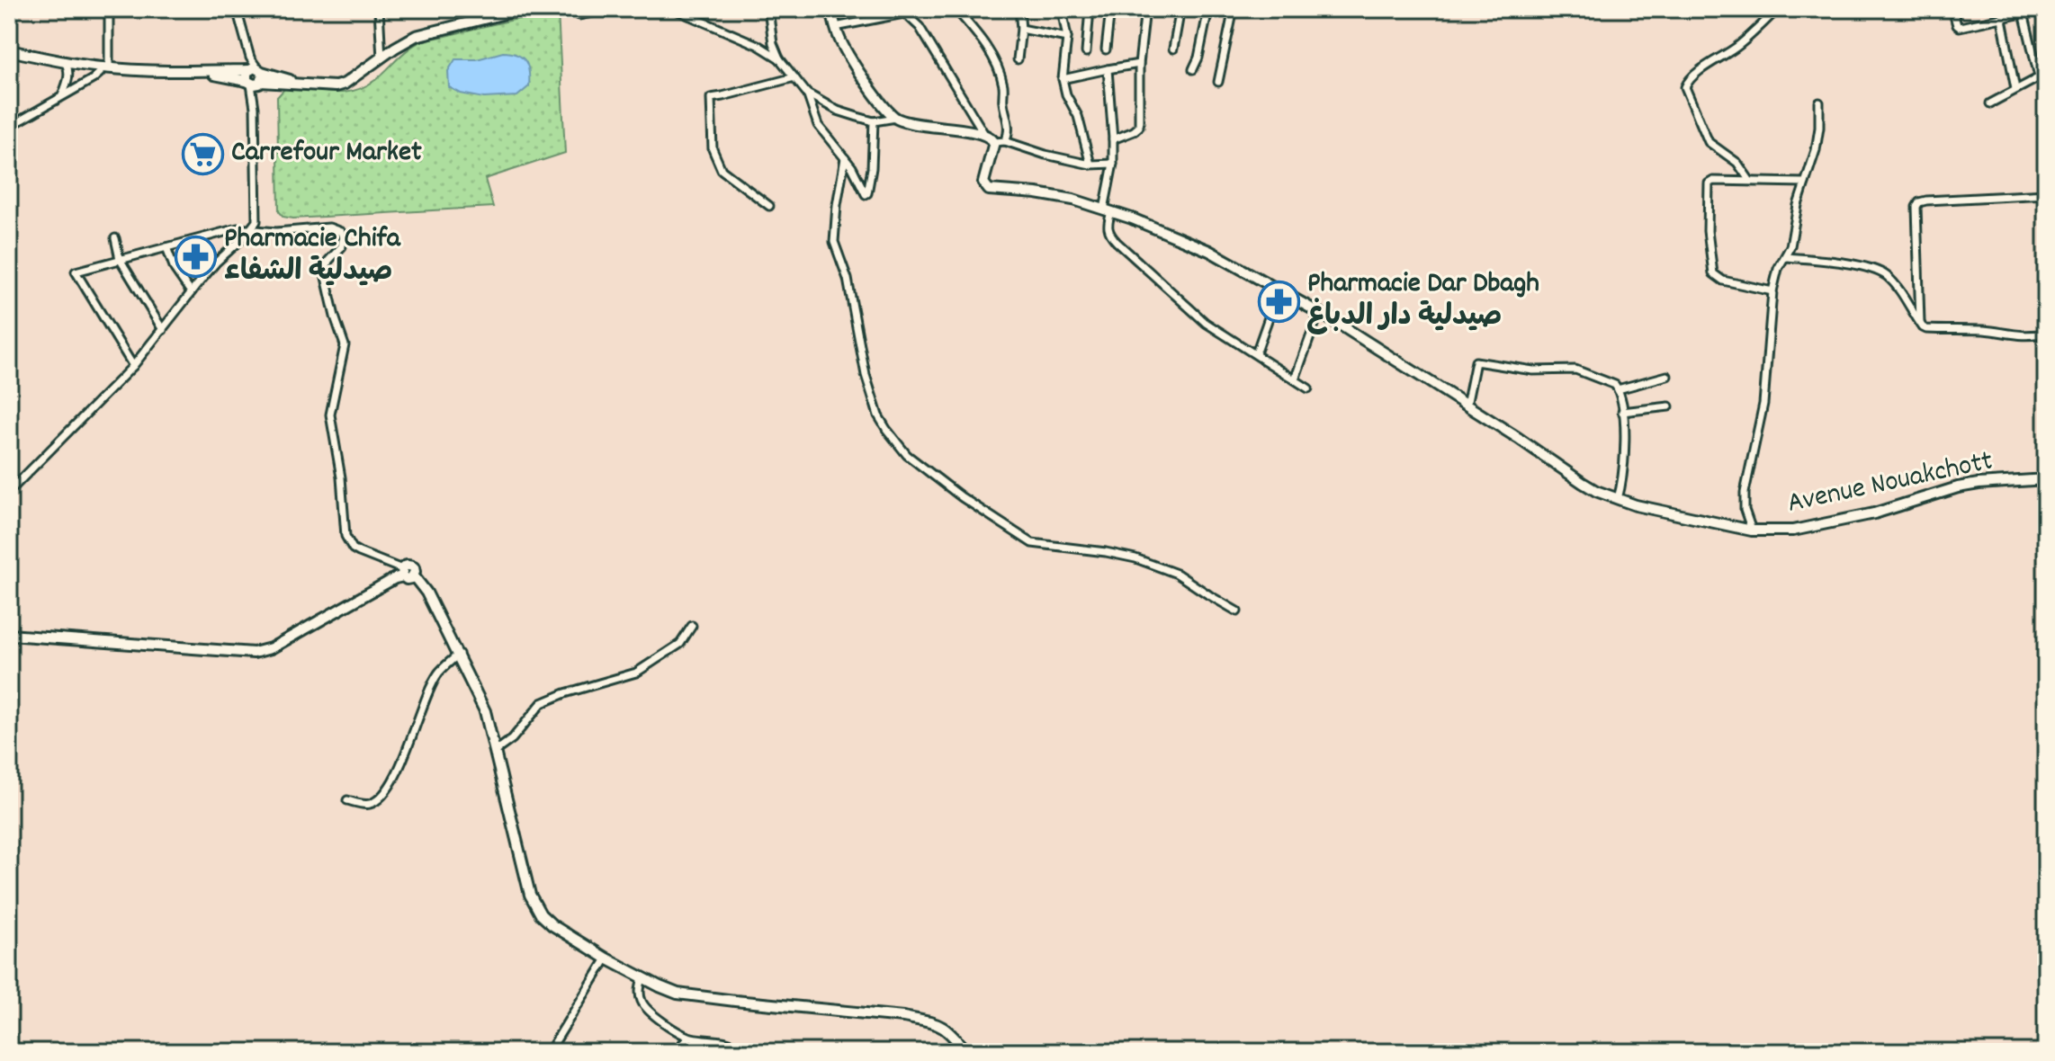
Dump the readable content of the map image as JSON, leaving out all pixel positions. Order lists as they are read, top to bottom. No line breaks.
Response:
{"streets":{"street":["Avenue Nouakchott"]},"places":{"supermarket":["Carrefour Market"],"pharmacy":["Pharmacie Chifa صيدلية الشفاء","Pharmacie Dar Dbagh صيدلية دار الدباغ"]}}
